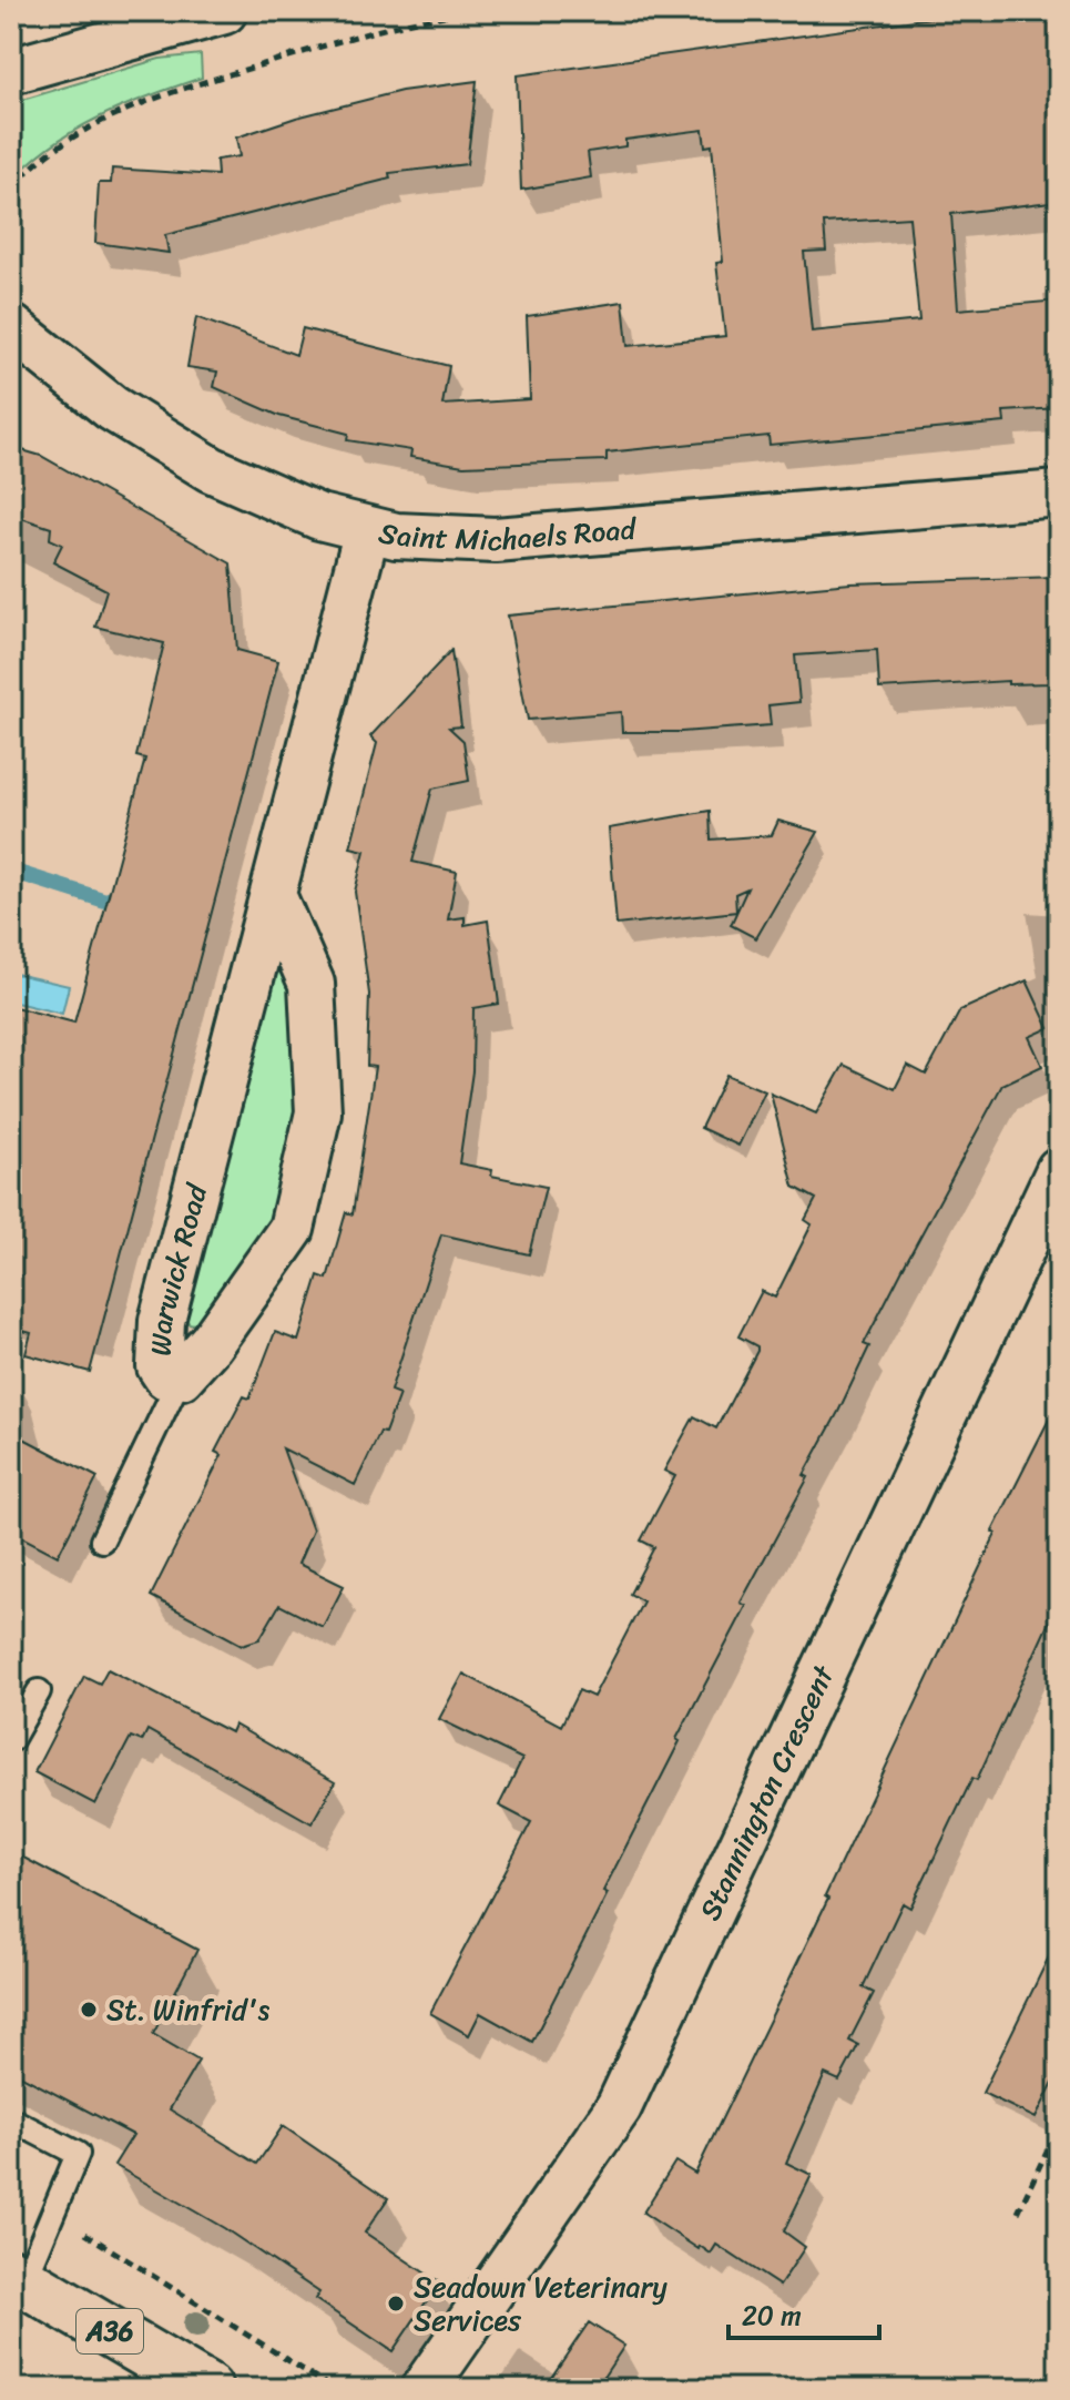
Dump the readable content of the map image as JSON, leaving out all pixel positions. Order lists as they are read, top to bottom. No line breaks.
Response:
{"streets":{"main road":["A36"],"street":["Saint Michaels Road","Warwick Road","Stannington Crescent"]},"crossings":[["Saint Michaels Road","Warwick Road"]],"places":["St. Winfrid's","Seadown Veterinary Services"],"scale_bar":"20 m"}
